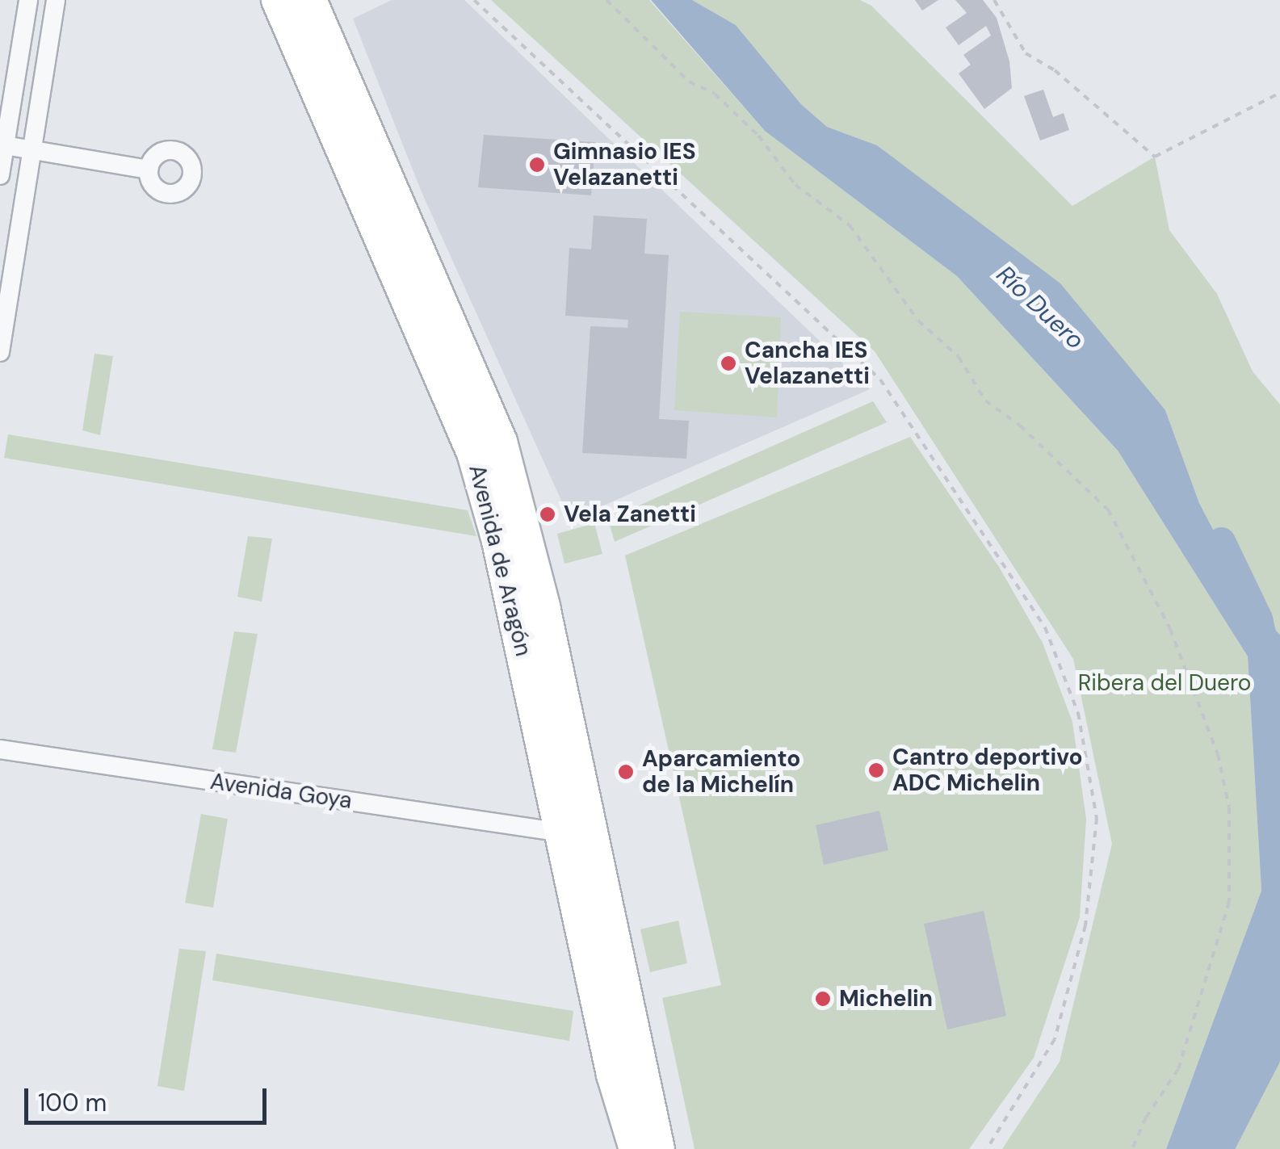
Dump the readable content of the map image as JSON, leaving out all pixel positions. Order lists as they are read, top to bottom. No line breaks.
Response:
{"streets":{"highway":["Avenida de Aragón"],"street":["Avenida Goya"]},"crossings":[["Avenida de Aragón","Avenida Goya"]],"water":["Río Duero"],"parks":["Ribera del Duero"],"places":["Gimnasio IES Velazanetti","Cancha IES Velazanetti","Vela Zanetti","Cantro deportivo ADC Michelin","Aparcamiento de la Michelín","Michelin"],"scale_bar":"100 m"}
